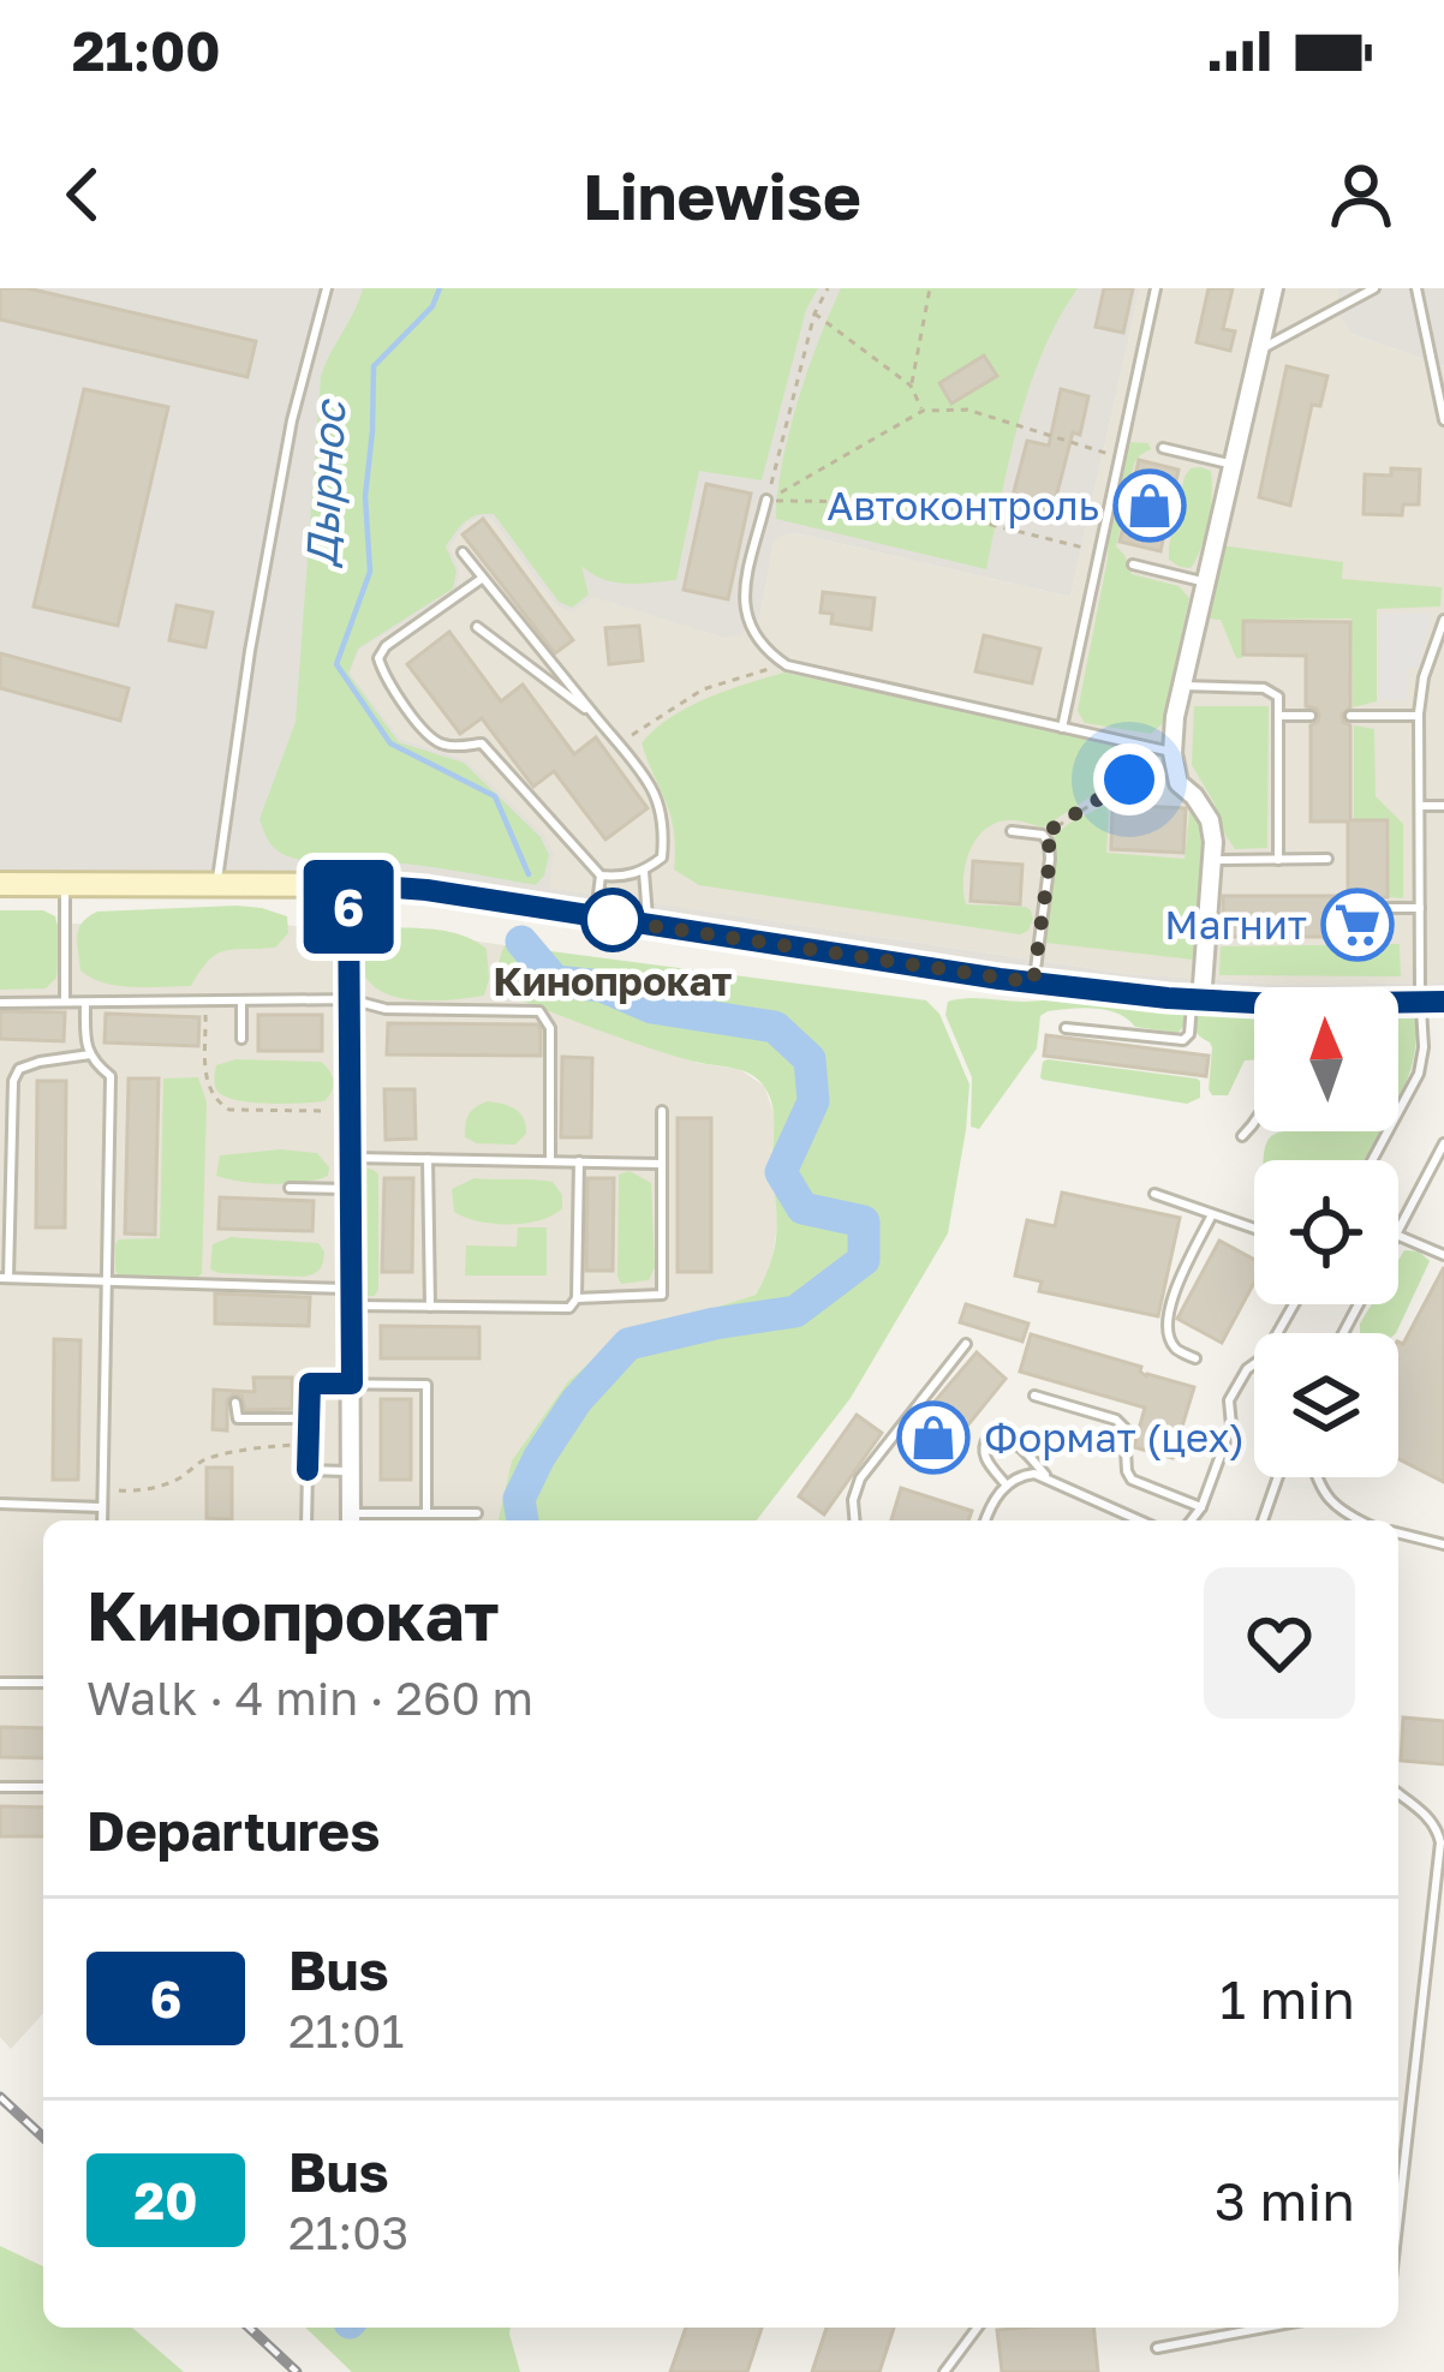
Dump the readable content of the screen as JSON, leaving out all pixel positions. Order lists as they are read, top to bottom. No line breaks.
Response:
{"water":["Дырнос"],"places":{"shop":["Автоконтроль","Формат (цех)"],"other":["Кинопрокат"],"supermarket":["Магнит"]},"lines":["bus line 6"],"north":"top","page":{"status":"21:00","header":"Linewise","on_map":"6","heading":[["Кинопрокат","Walk · 4 min · 260 m"],"Departures"],"list":[{"mark":"6","name":"Bus","note":"21:01","value":"1 min"},{"mark":"20","name":"Bus","note":"21:03","value":"3 min"}]}}
